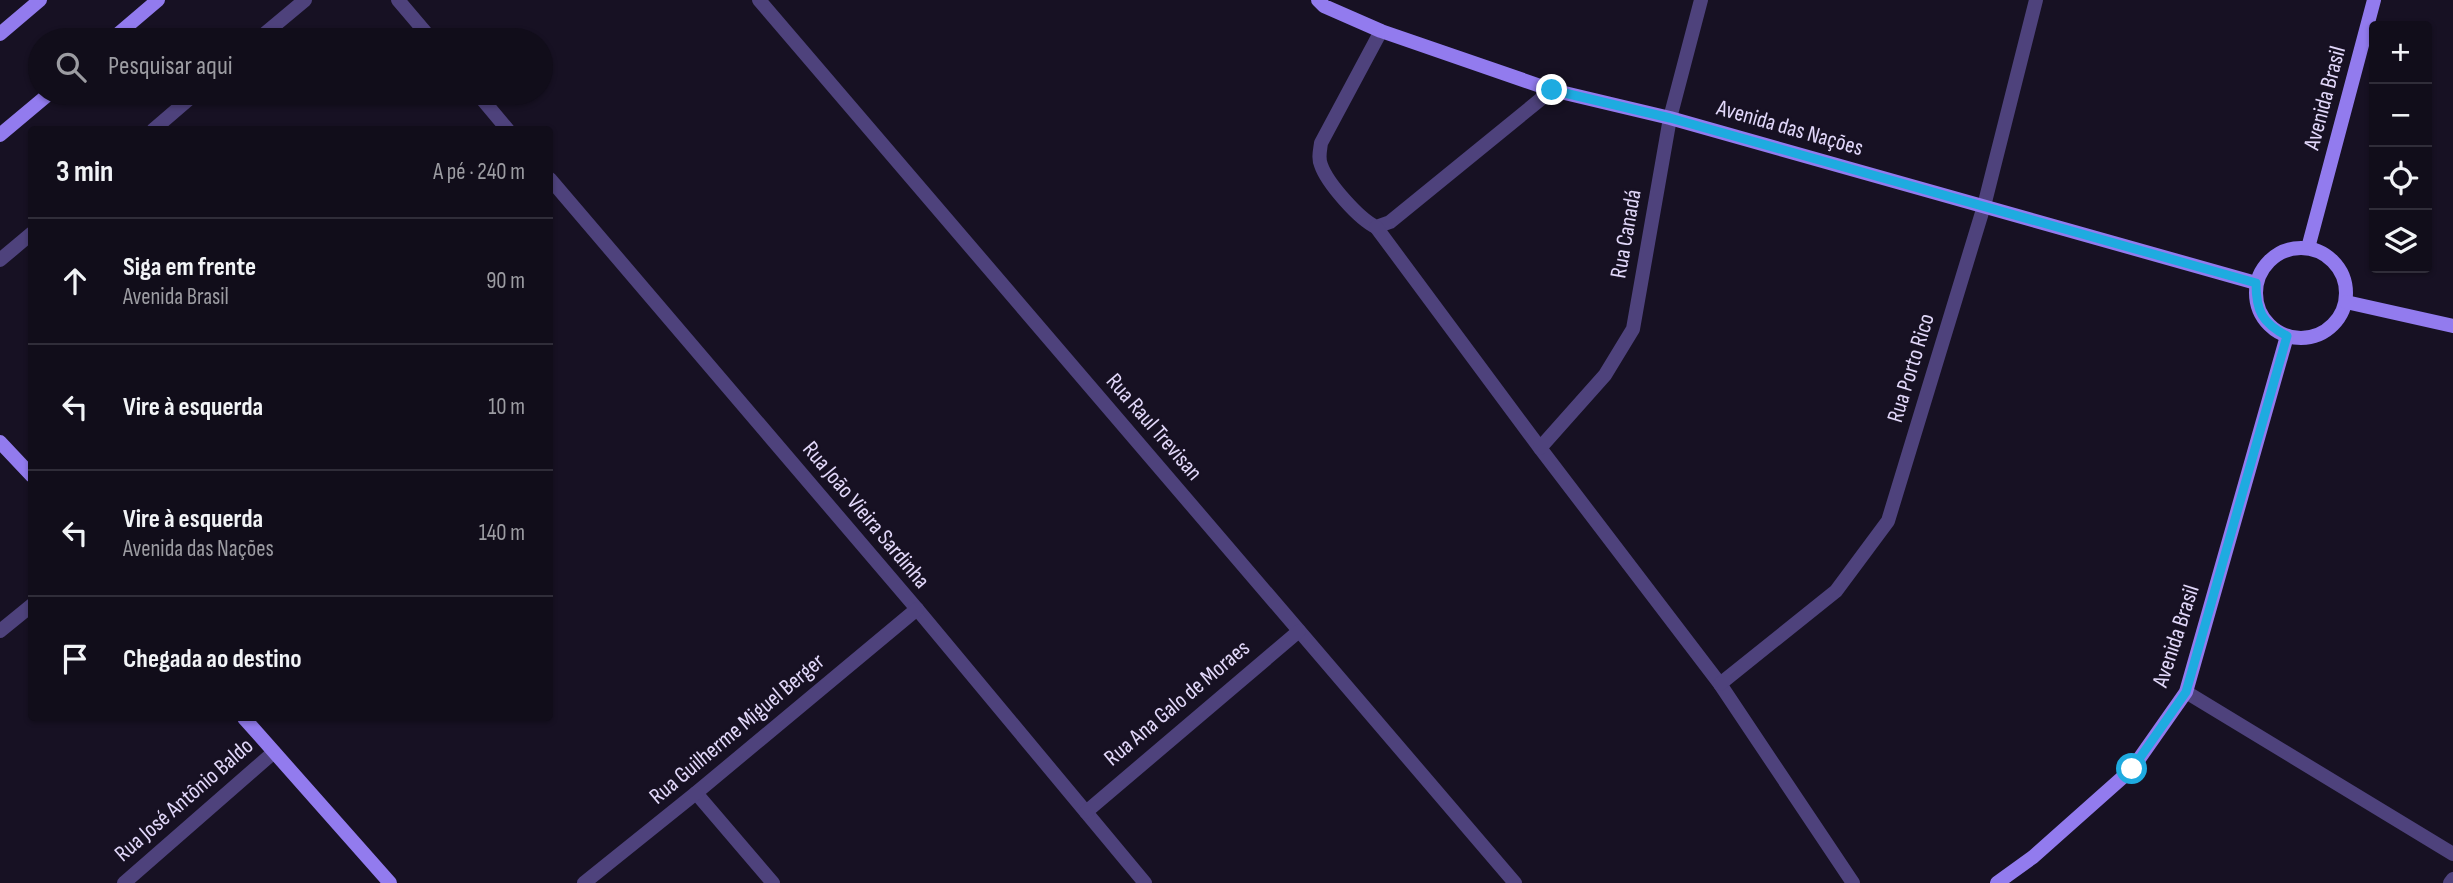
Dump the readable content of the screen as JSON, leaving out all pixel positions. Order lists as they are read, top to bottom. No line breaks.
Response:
{"streets":{"street":["Avenida Brasil","Avenida das Nações","Rua Canadá","Rua Porto Rico","Rua Raul Trevisan","Rua João Vieira Sardinha","Rua Ana Galo de Moraes","Rua Guilherme Miguel Berger","Rua José Antônio Baldo"]},"crossings":[["Avenida Brasil","Avenida das Nações"],["Avenida das Nações","Rua Canadá"],["Avenida das Nações","Rua Porto Rico"],["Rua Raul Trevisan","Rua Ana Galo de Moraes"],["Rua João Vieira Sardinha","Rua Ana Galo de Moraes"],["Rua João Vieira Sardinha","Rua Guilherme Miguel Berger"]],"page":{"map_buttons":["+","−"],"search":"Pesquisar aqui","heading":["3 min","A pé · 240 m"],"list":[["Siga em frente","Avenida Brasil","90 m"],["Vire à esquerda","10 m"],["Vire à esquerda","Avenida das Nações","140 m"],"Chegada ao destino"]}}
